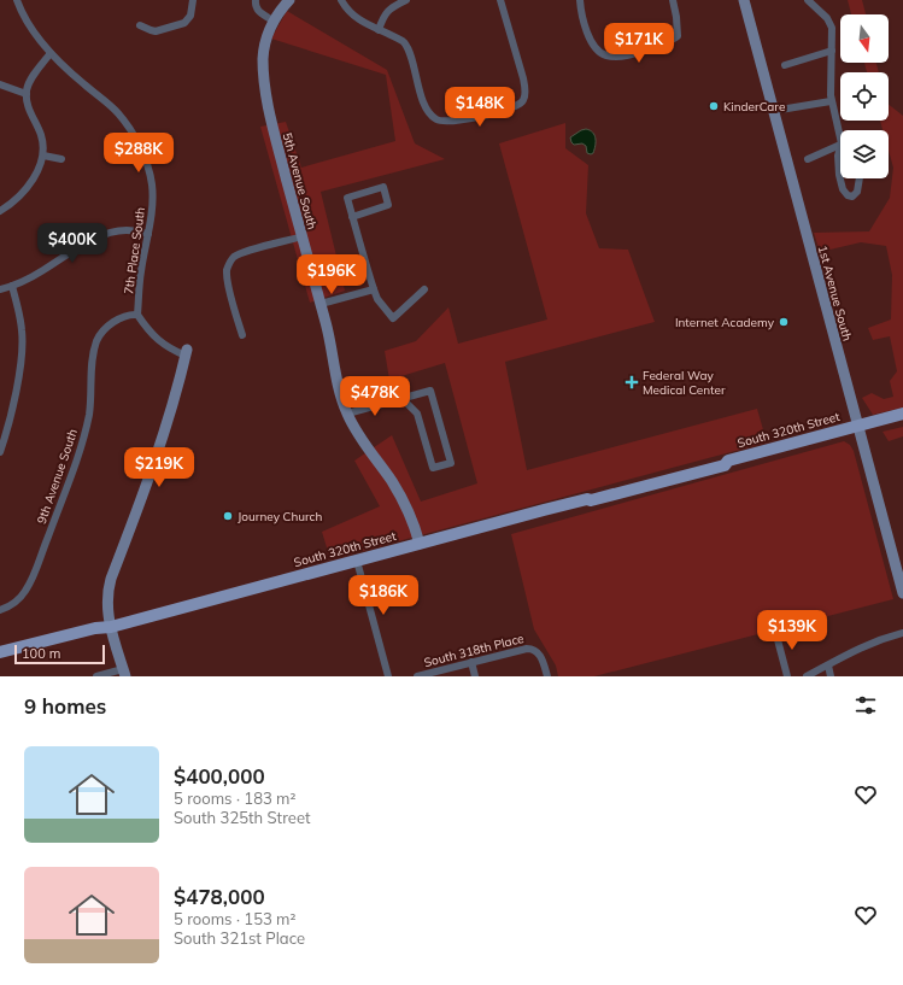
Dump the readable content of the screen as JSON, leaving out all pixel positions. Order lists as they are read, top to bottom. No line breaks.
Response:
{"streets":{"main road":["South 320th Street"],"street":["5th Avenue South","7th Place South","1st Avenue South","9th Avenue South","South 318th Place"]},"crossings":[["5th Avenue South","South 320th Street"],["7th Place South","9th Avenue South"],["1st Avenue South","South 320th Street"]],"places":{"other":["KinderCare","Internet Academy","Journey Church"],"health":["Federal Way Medical Center"]},"scale_bar":"100 m","north":"bottom","page":{"price":["$171K","$148K","$288K","$400K","$196K","$478K","$219K","$186K","$139K"],"scale":"100 m","heading":"9 homes","list":[{"name":"$400,000","note":"5 rooms · 183 m² · South 325th Street"},{"name":"$478,000","note":"5 rooms · 153 m² · South 321st Place"}]}}
